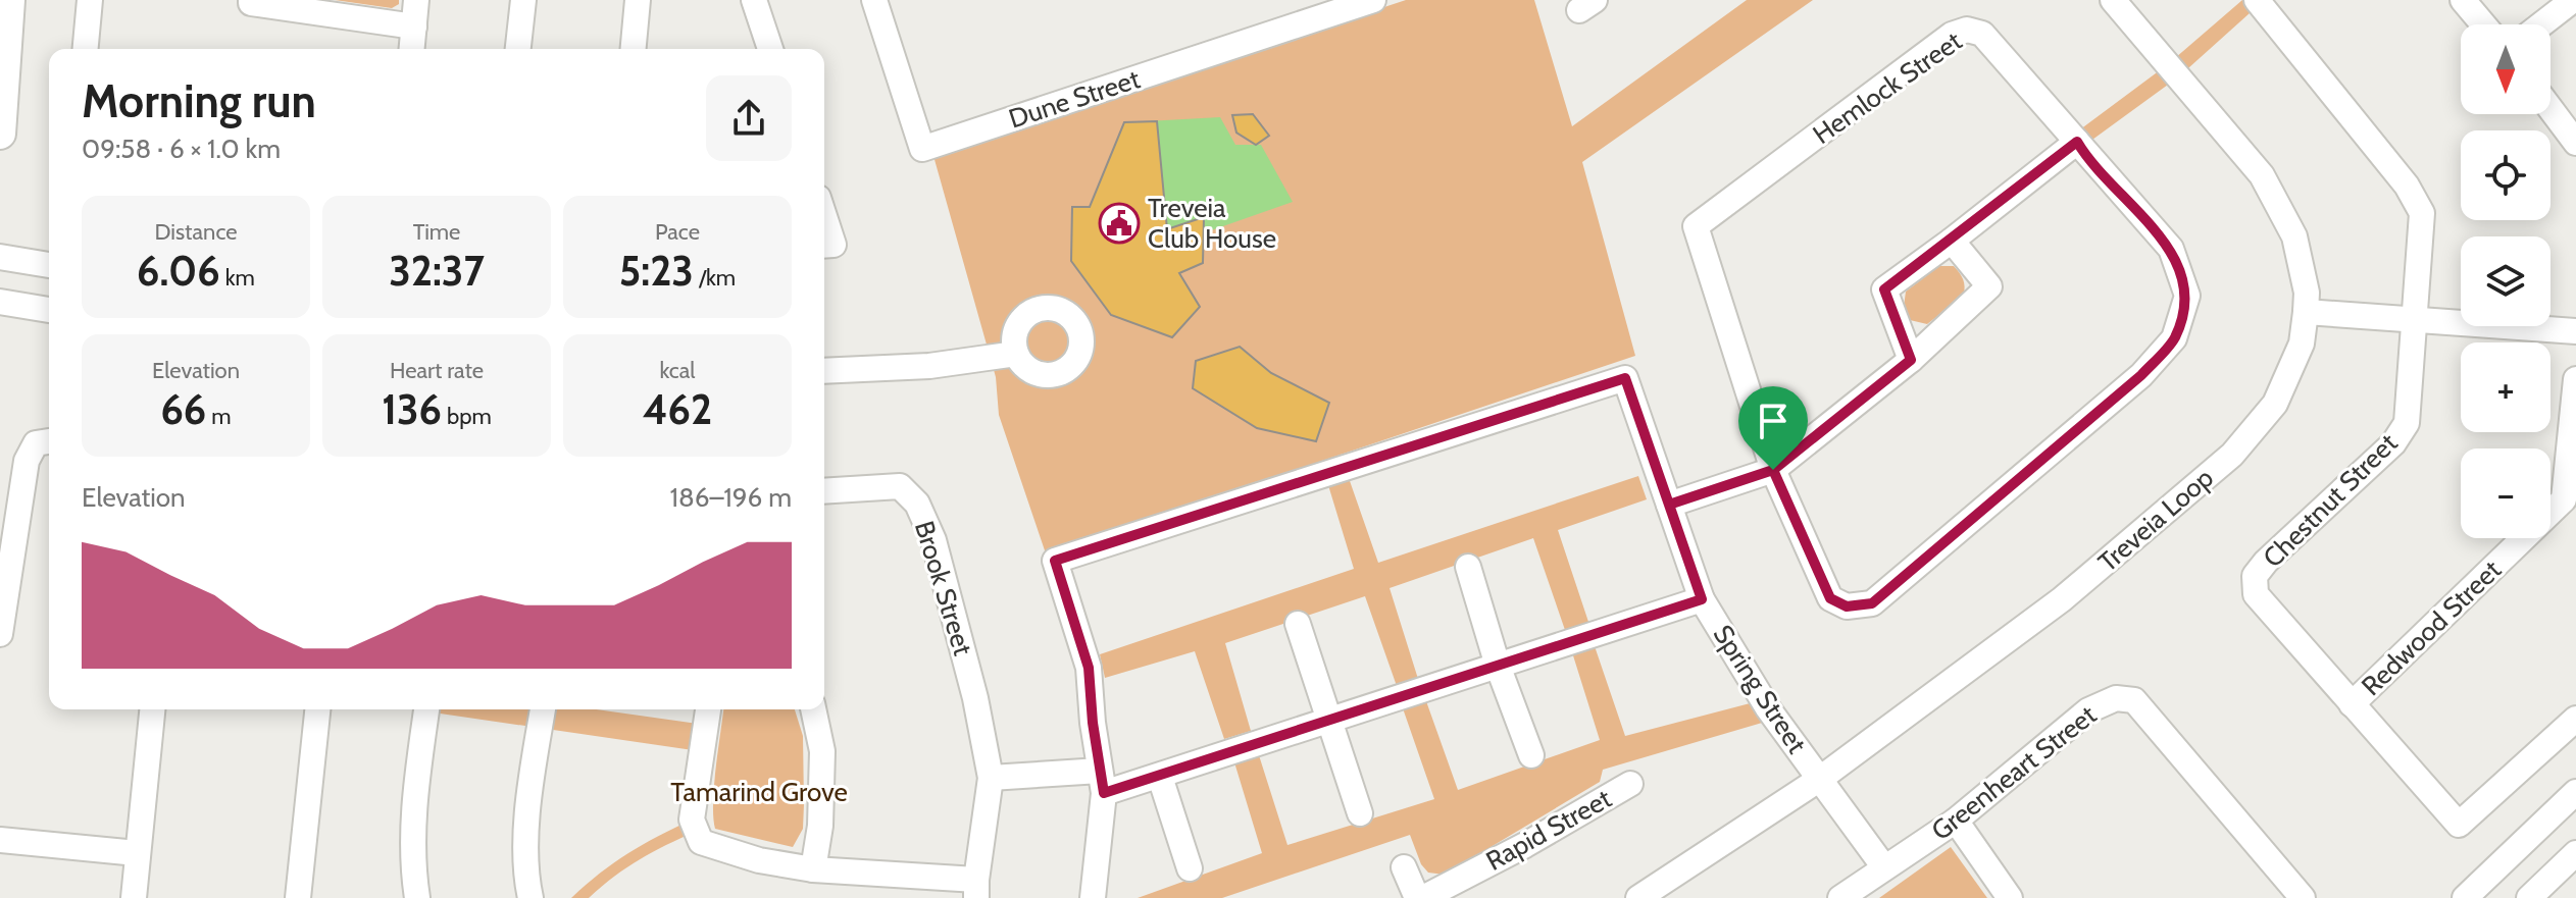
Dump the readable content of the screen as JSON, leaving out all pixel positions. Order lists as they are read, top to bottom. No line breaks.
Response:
{"streets":{"street":["Hemlock Street","Dune Street","Chestnut Street","Treveia Loop","Brook Street","Redwood Street","Spring Street","Greenheart Street","Rapid Street"]},"crossings":[["Chestnut Street","Redwood Street"],["Treveia Loop","Spring Street"]],"parks":["Tamarind Grove"],"places":{"public building":["Treveia Club House"]},"north":"bottom","page":{"map_buttons":["+","−"],"heading":["Morning run","09:58 · 6 × 1.0 km"],"stats":[["Distance","6.06 km"],["Time","32:37"],["Pace","5:23 /km"],["Elevation","66 m"],["Heart rate","136 bpm"],["kcal","462"]],"chart":["Elevation","186–196 m"]}}
